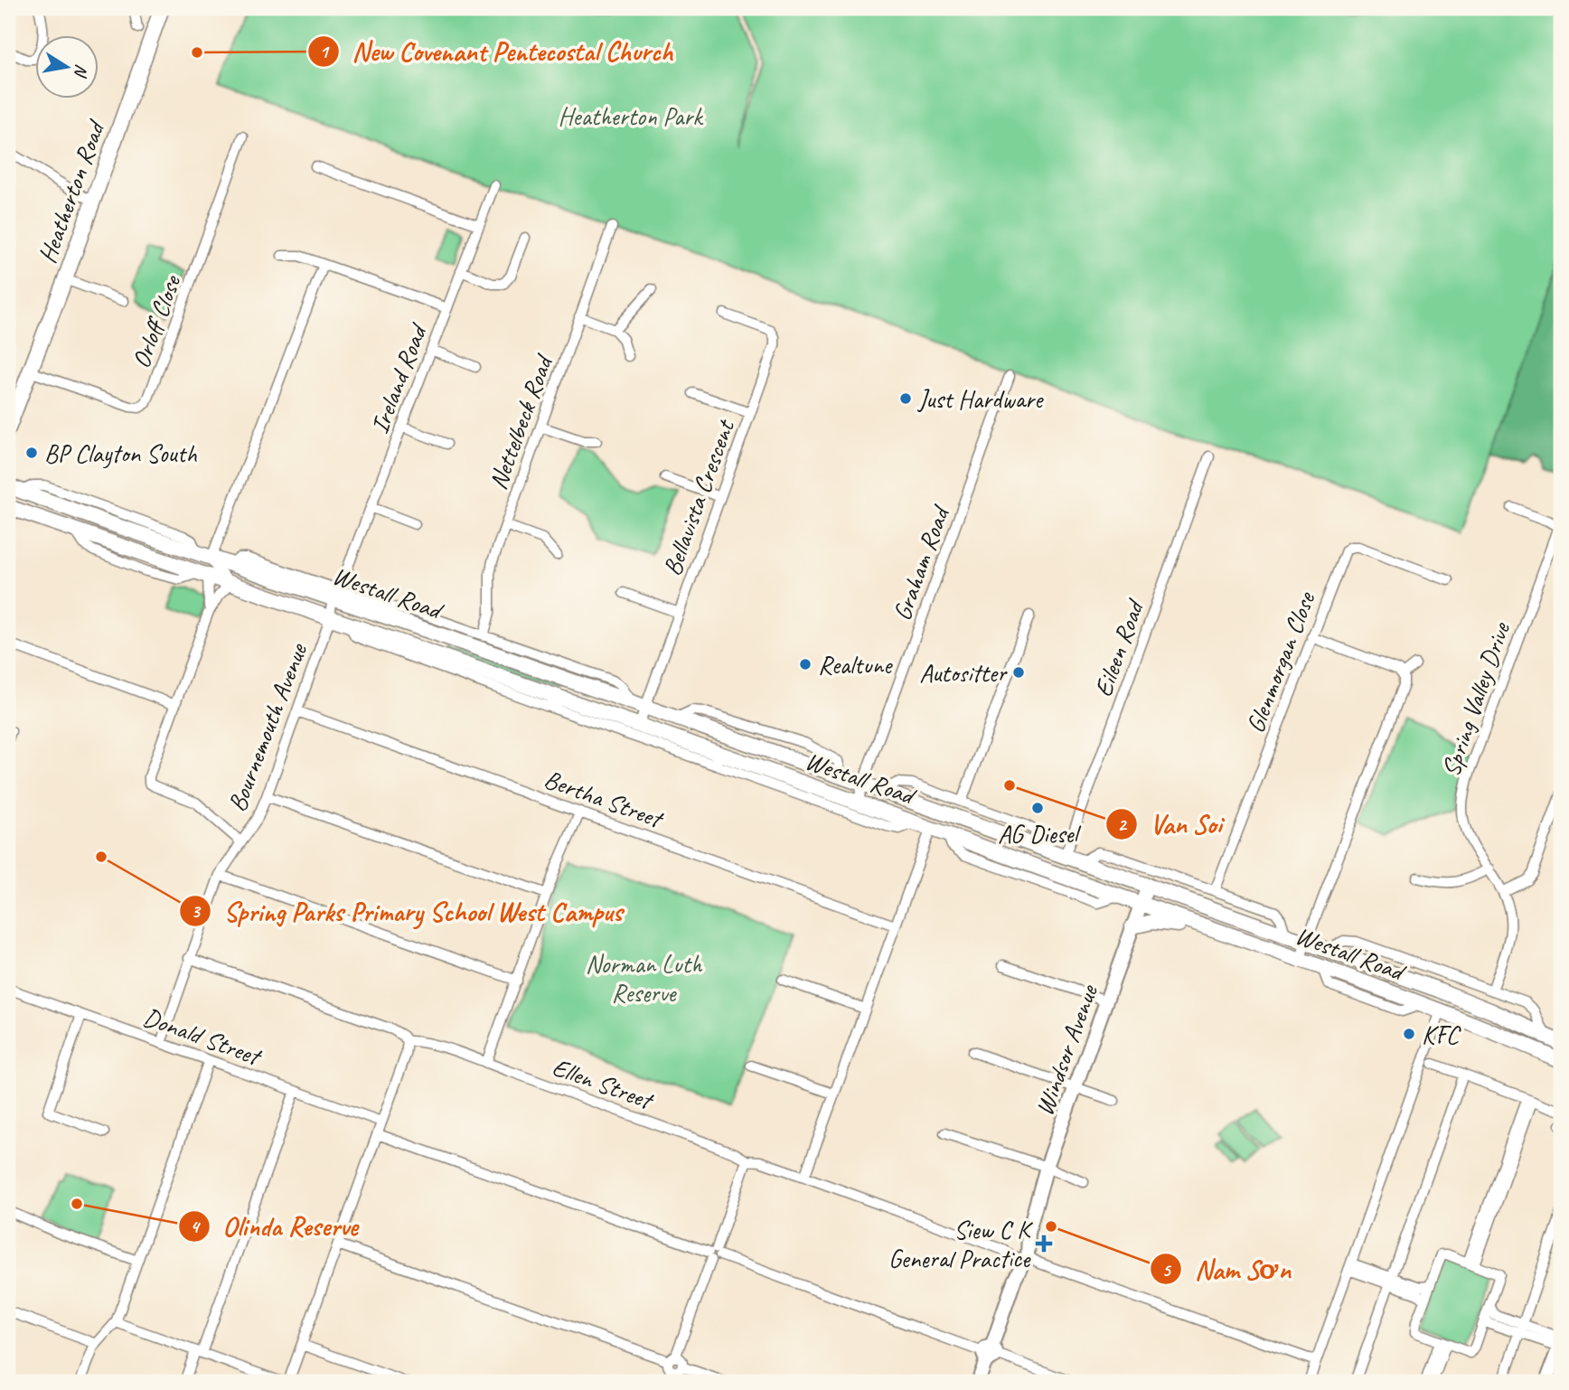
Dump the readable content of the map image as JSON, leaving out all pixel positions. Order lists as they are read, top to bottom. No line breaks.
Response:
{"streets":{"main road":["Heatherton Road","Westall Road"],"street":["Orloff Close","Ireland Road","Nettelbeck Road","Bellavista Crescent","Graham Road","Eileen Road","Glenmorgan Close","Spring Valley Drive","Bournemouth Avenue","Bertha Street","Donald Street","Windsor Avenue","Ellen Street"]},"crossings":[["Heatherton Road","Orloff Close"],["Ireland Road","Westall Road"],["Ireland Road","Bournemouth Avenue"],["Nettelbeck Road","Westall Road"],["Bellavista Crescent","Westall Road"],["Graham Road","Westall Road"],["Westall Road","Eileen Road"],["Westall Road","Glenmorgan Close"],["Westall Road","Spring Valley Drive"],["Westall Road","Bournemouth Avenue"],["Westall Road","Windsor Avenue"],["Bournemouth Avenue","Bertha Street"],["Bournemouth Avenue","Donald Street"],["Bournemouth Avenue","Ellen Street"],["Windsor Avenue","Ellen Street"]],"parks":["Heatherton Park","Norman Luth Reserve"],"places":{"other":["New Covenant Pentecostal Church","Just Hardware","BP Clayton South","Realtune","Autositter","Van Soi","AG Diesel","Spring Parks Primary School West Campus","KFC","Olinda Reserve","Nam Sơn"],"health":["Siew C K General Practice"]},"north":"right"}
